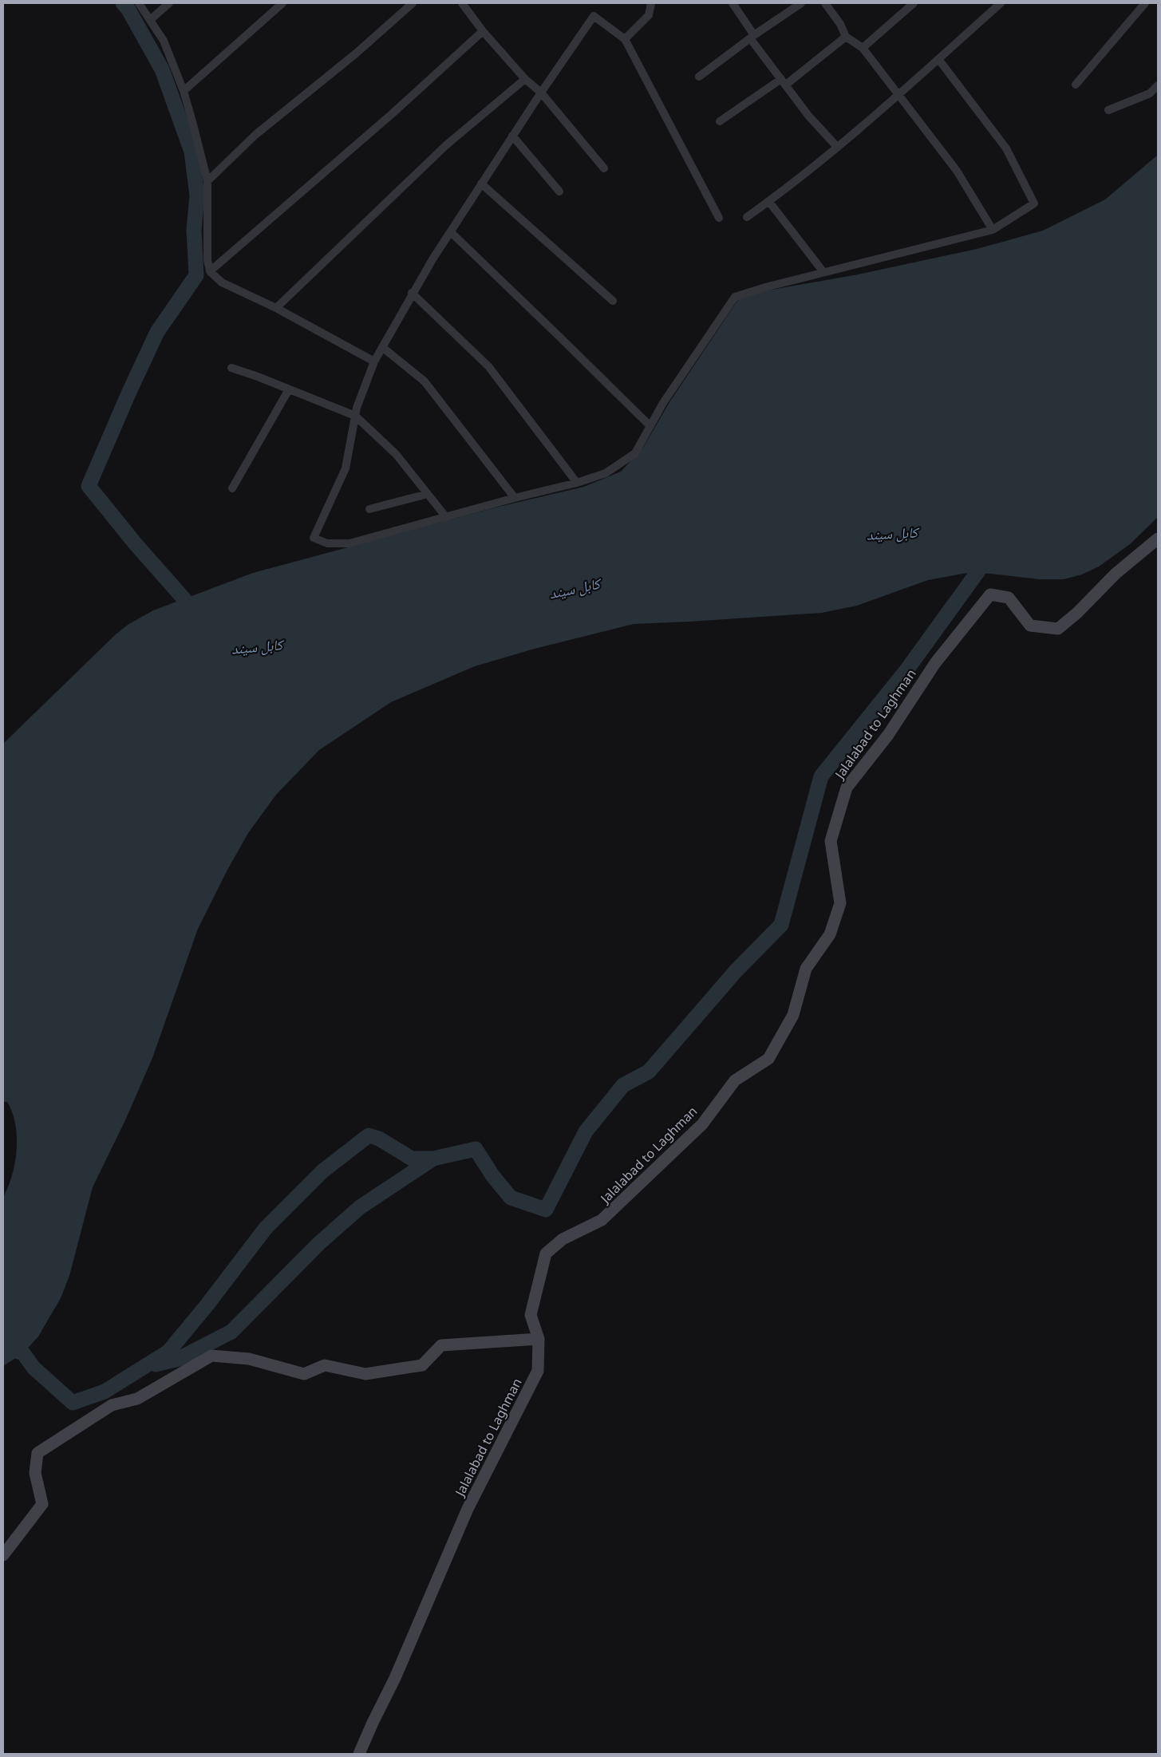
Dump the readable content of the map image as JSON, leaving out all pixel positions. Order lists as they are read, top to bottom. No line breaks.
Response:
{"streets":{"street":["Jalalabad to Laghman"]},"water":["کابل سيند"]}
